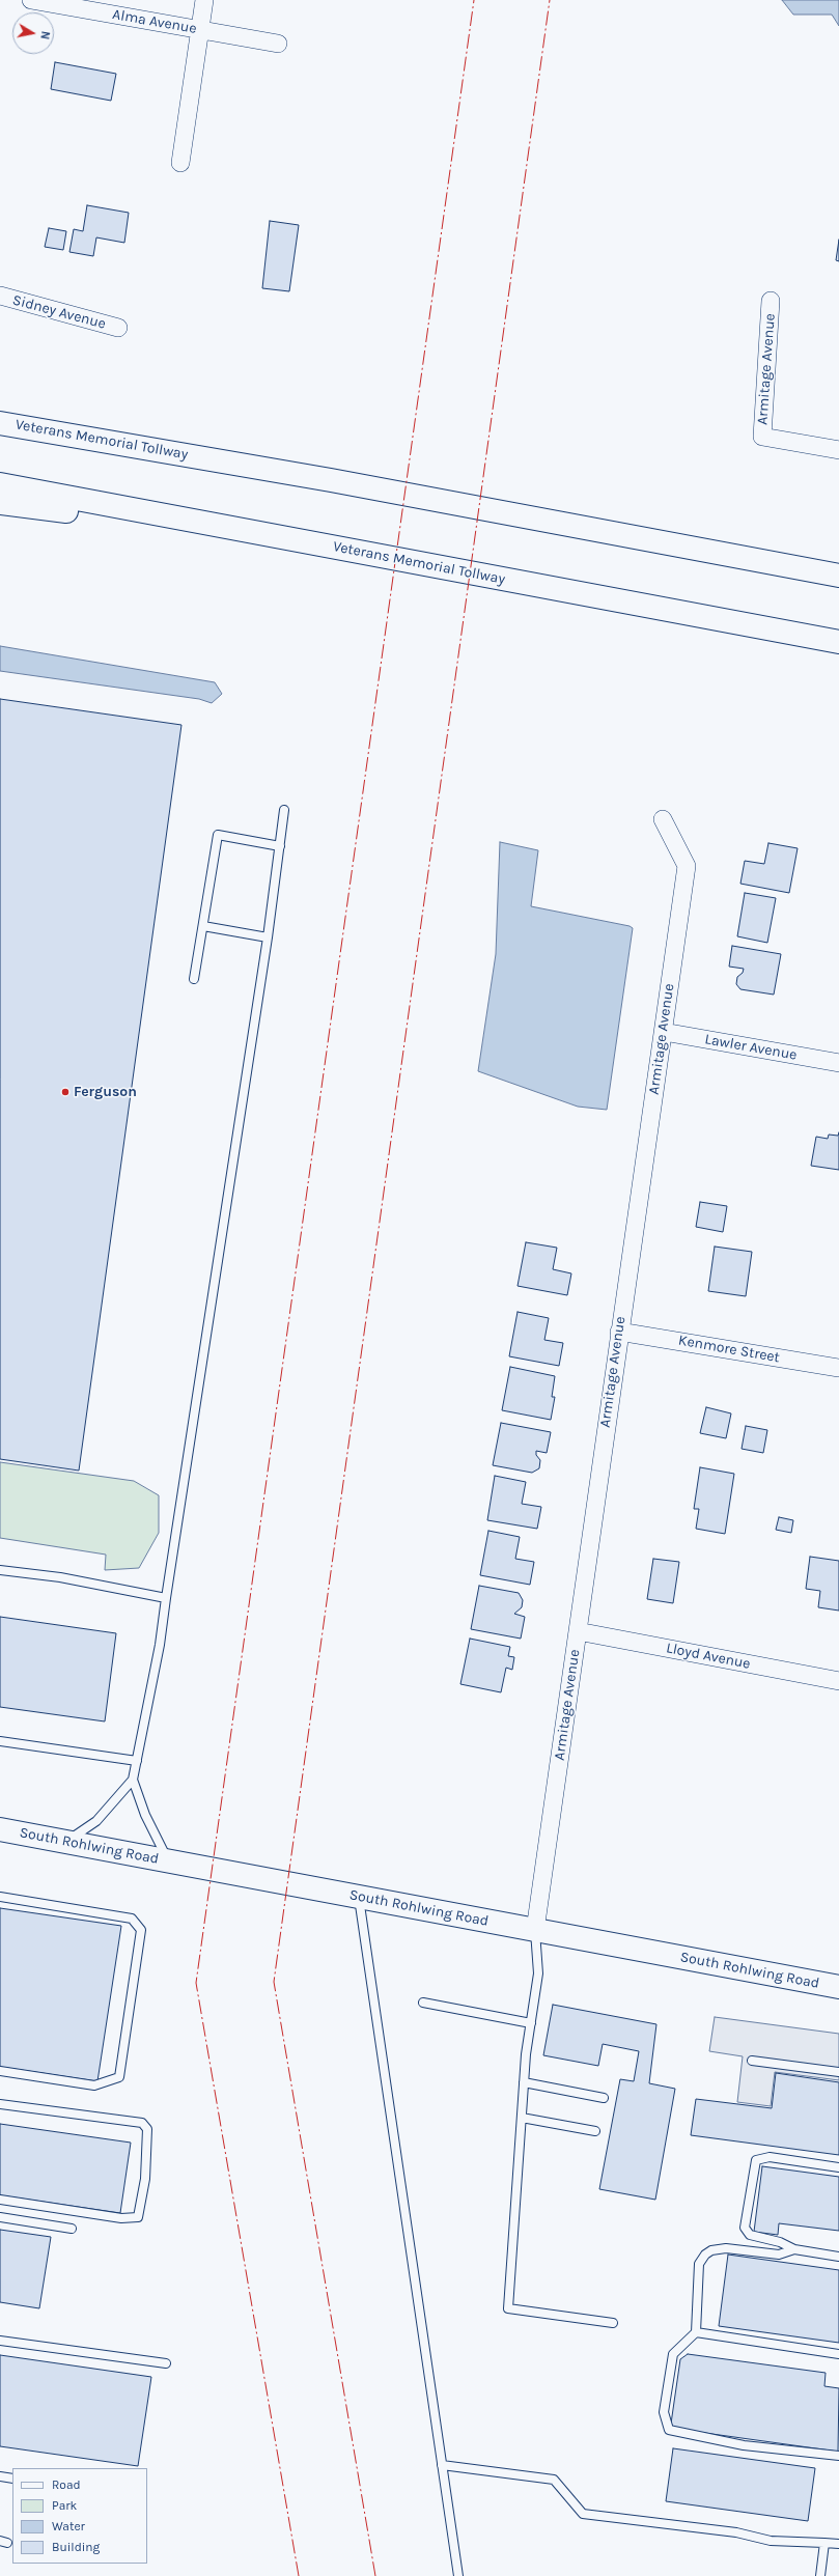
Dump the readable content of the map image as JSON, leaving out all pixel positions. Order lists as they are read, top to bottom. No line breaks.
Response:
{"streets":{"main road":["Veterans Memorial Tollway","South Rohlwing Road"],"street":["Alma Avenue","Sidney Avenue","Armitage Avenue","Lawler Avenue","Kenmore Street","Lloyd Avenue"]},"crossings":[["Armitage Avenue","Lawler Avenue"],["Armitage Avenue","Kenmore Street"],["Armitage Avenue","Lloyd Avenue"],["Armitage Avenue","South Rohlwing Road"]],"places":["Ferguson"],"legend":["Road","Park","Water","Building"],"north":"right"}
